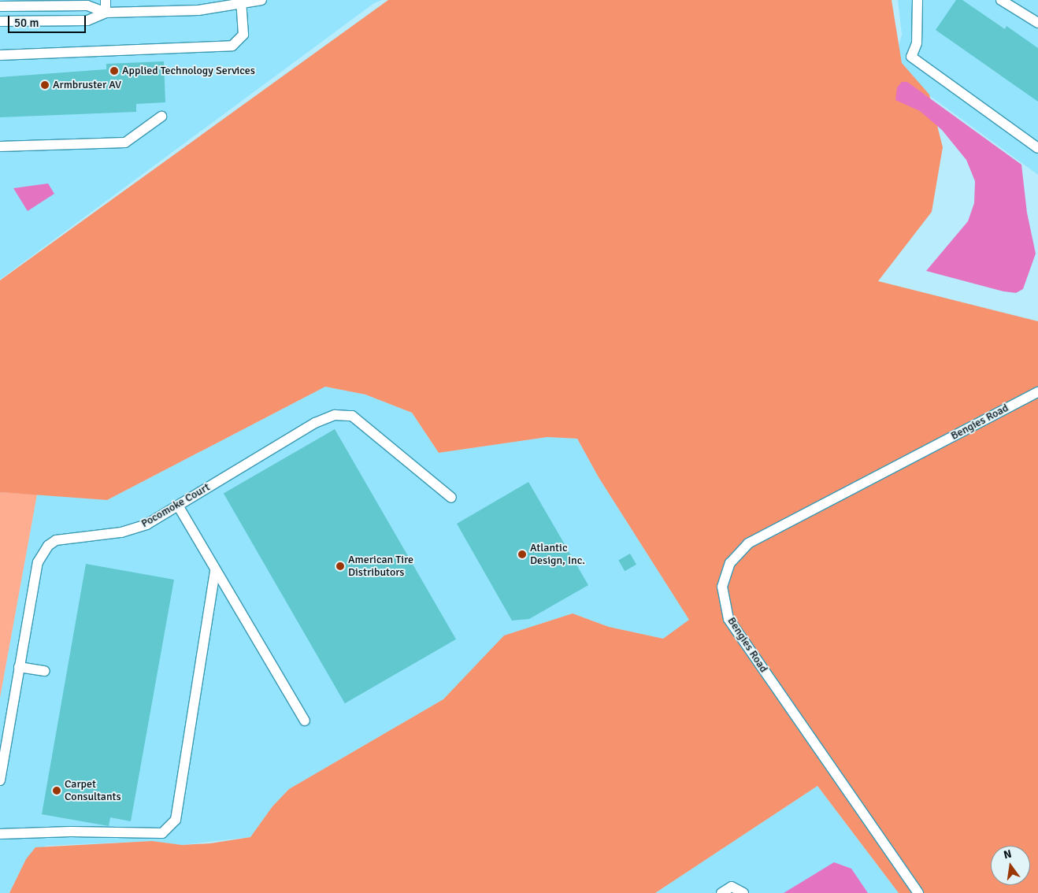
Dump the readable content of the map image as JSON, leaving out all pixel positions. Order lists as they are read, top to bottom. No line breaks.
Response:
{"streets":{"street":["Bengies Road","Pocomoke Court"]},"places":["Applied Technology Services","Armbruster AV","Atlantic Design, Inc.","American Tire Distributors","Carpet Consultants"],"scale_bar":"50 m","north":"top"}
